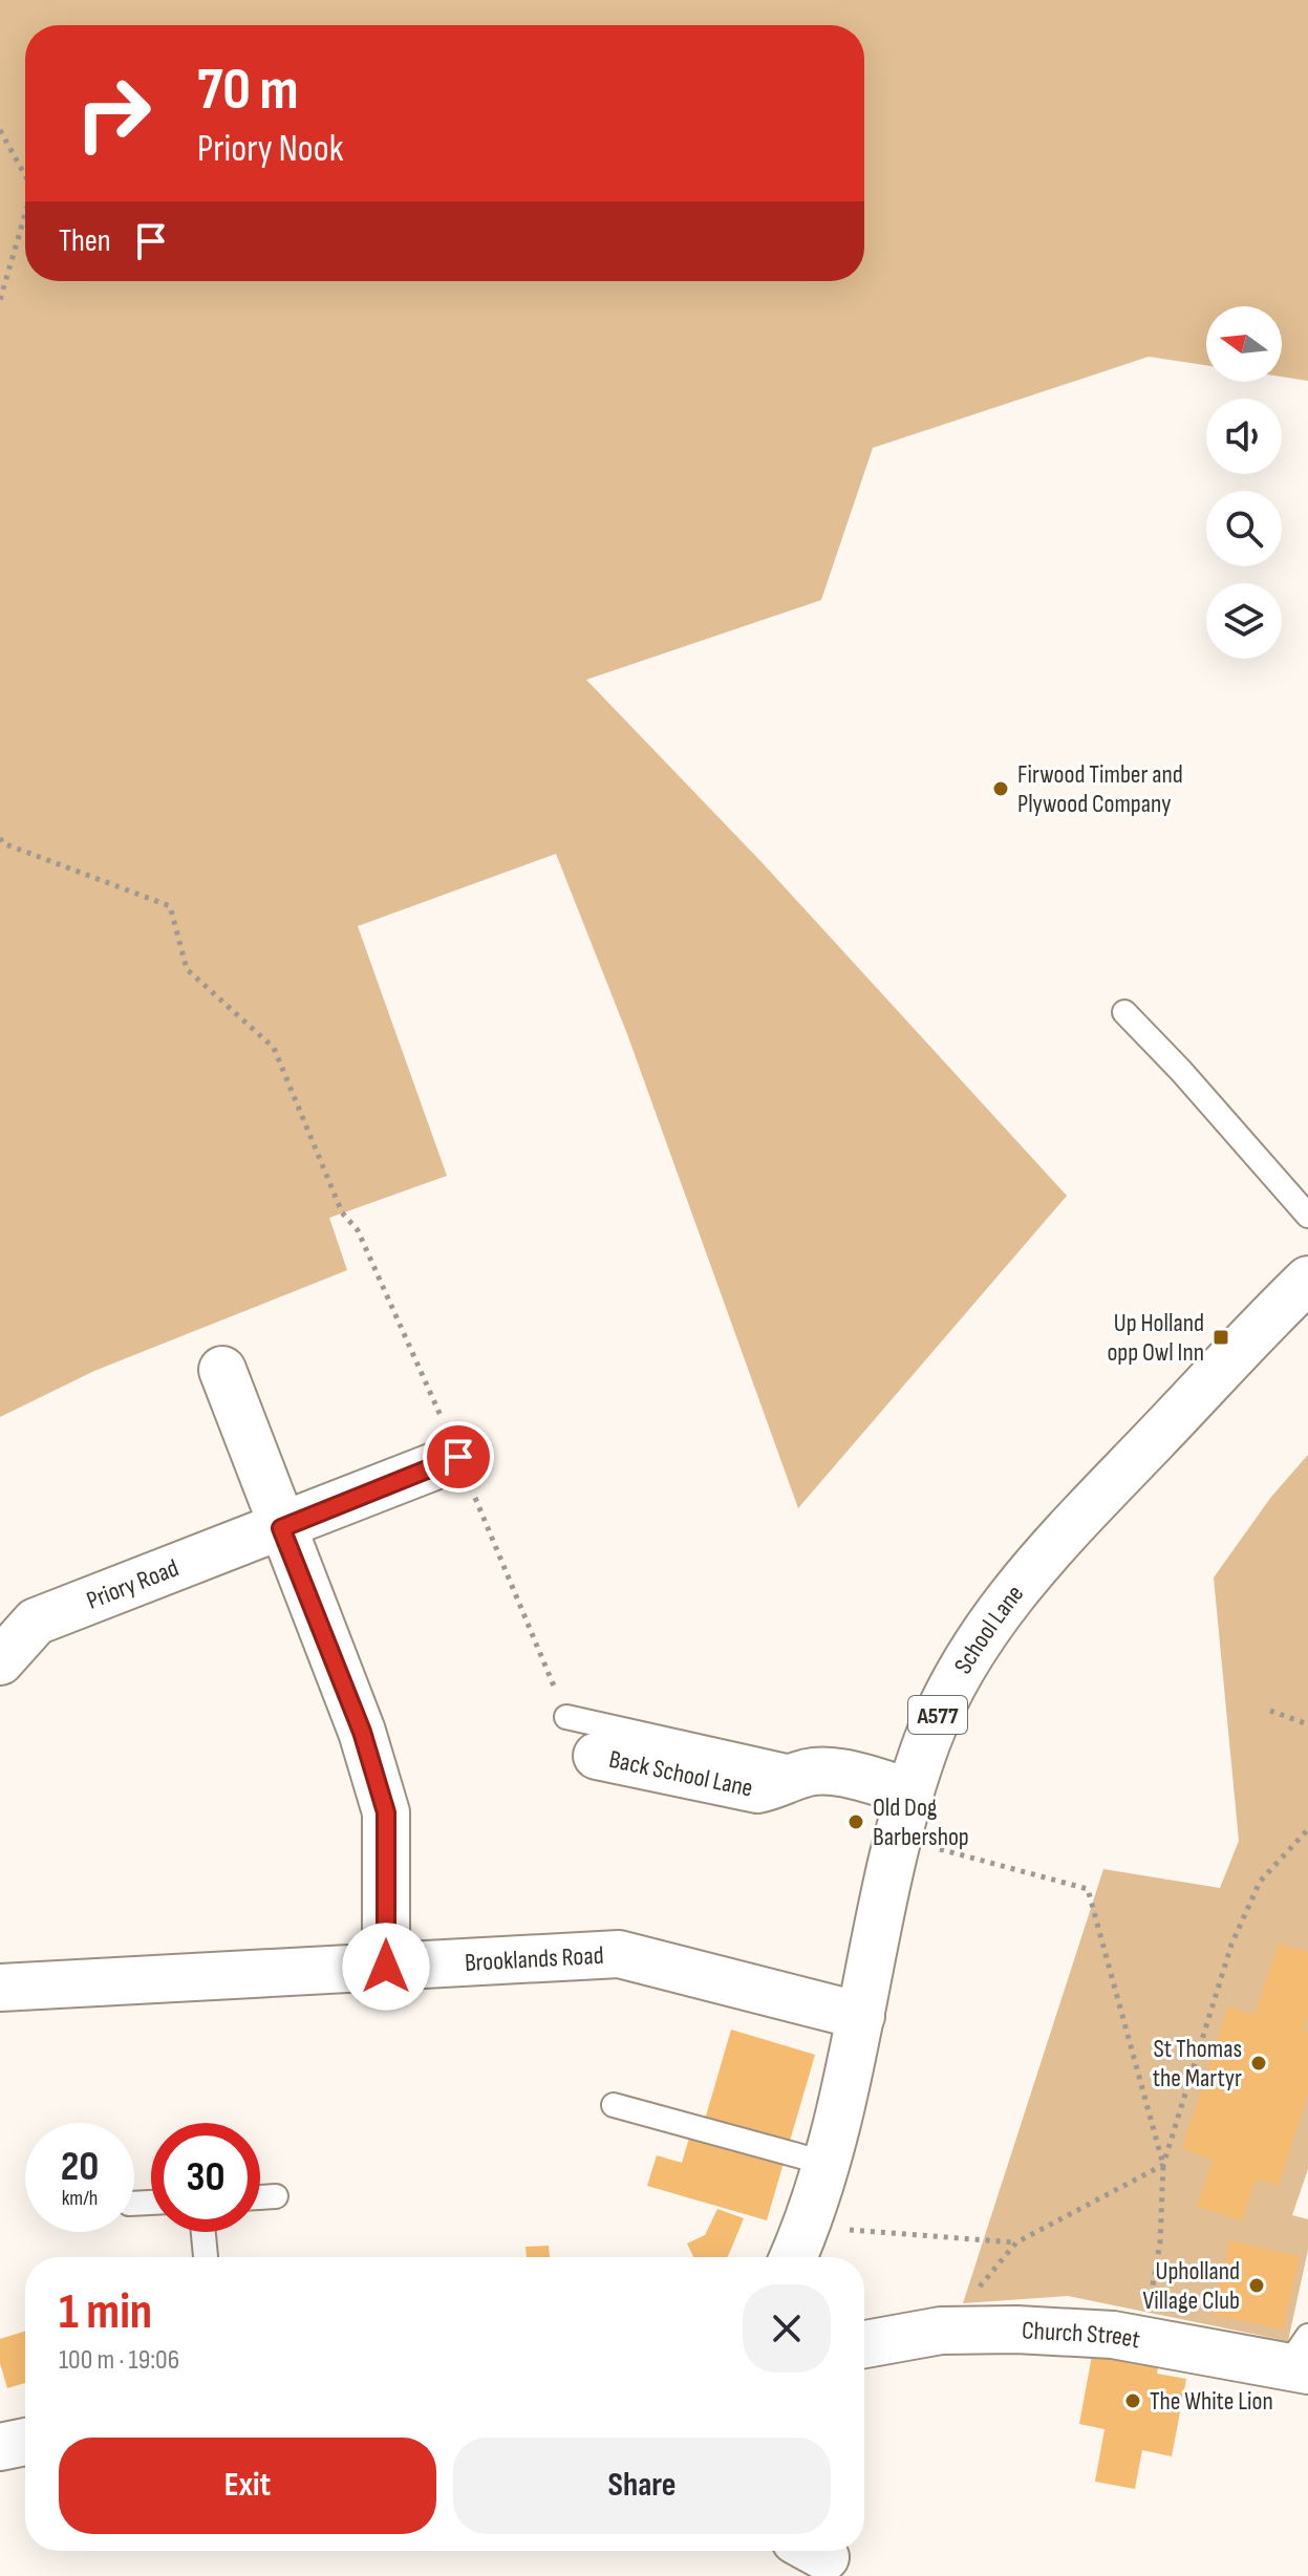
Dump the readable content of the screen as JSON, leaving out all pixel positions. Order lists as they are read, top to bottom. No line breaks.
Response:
{"streets":{"street":["Priory Road","School Lane","A577","Back School Lane","Brooklands Road","Church Street"]},"crossings":[["School Lane","Back School Lane"],["School Lane","Brooklands Road"]],"places":{"other":["Firwood Timber and Plywood Company","Old Dog Barbershop","St Thomas the Martyr","Upholland Village Club","The White Lion"],"transit":["Up Holland opp Owl Inn"]},"north":"left","page":{"turn":["70 m","Priory Nook"],"then":"Then","speed":"20 km/h","limit":"30","heading":["1 min","100 m · 19:06"],"buttons":["Exit","Share"]}}
